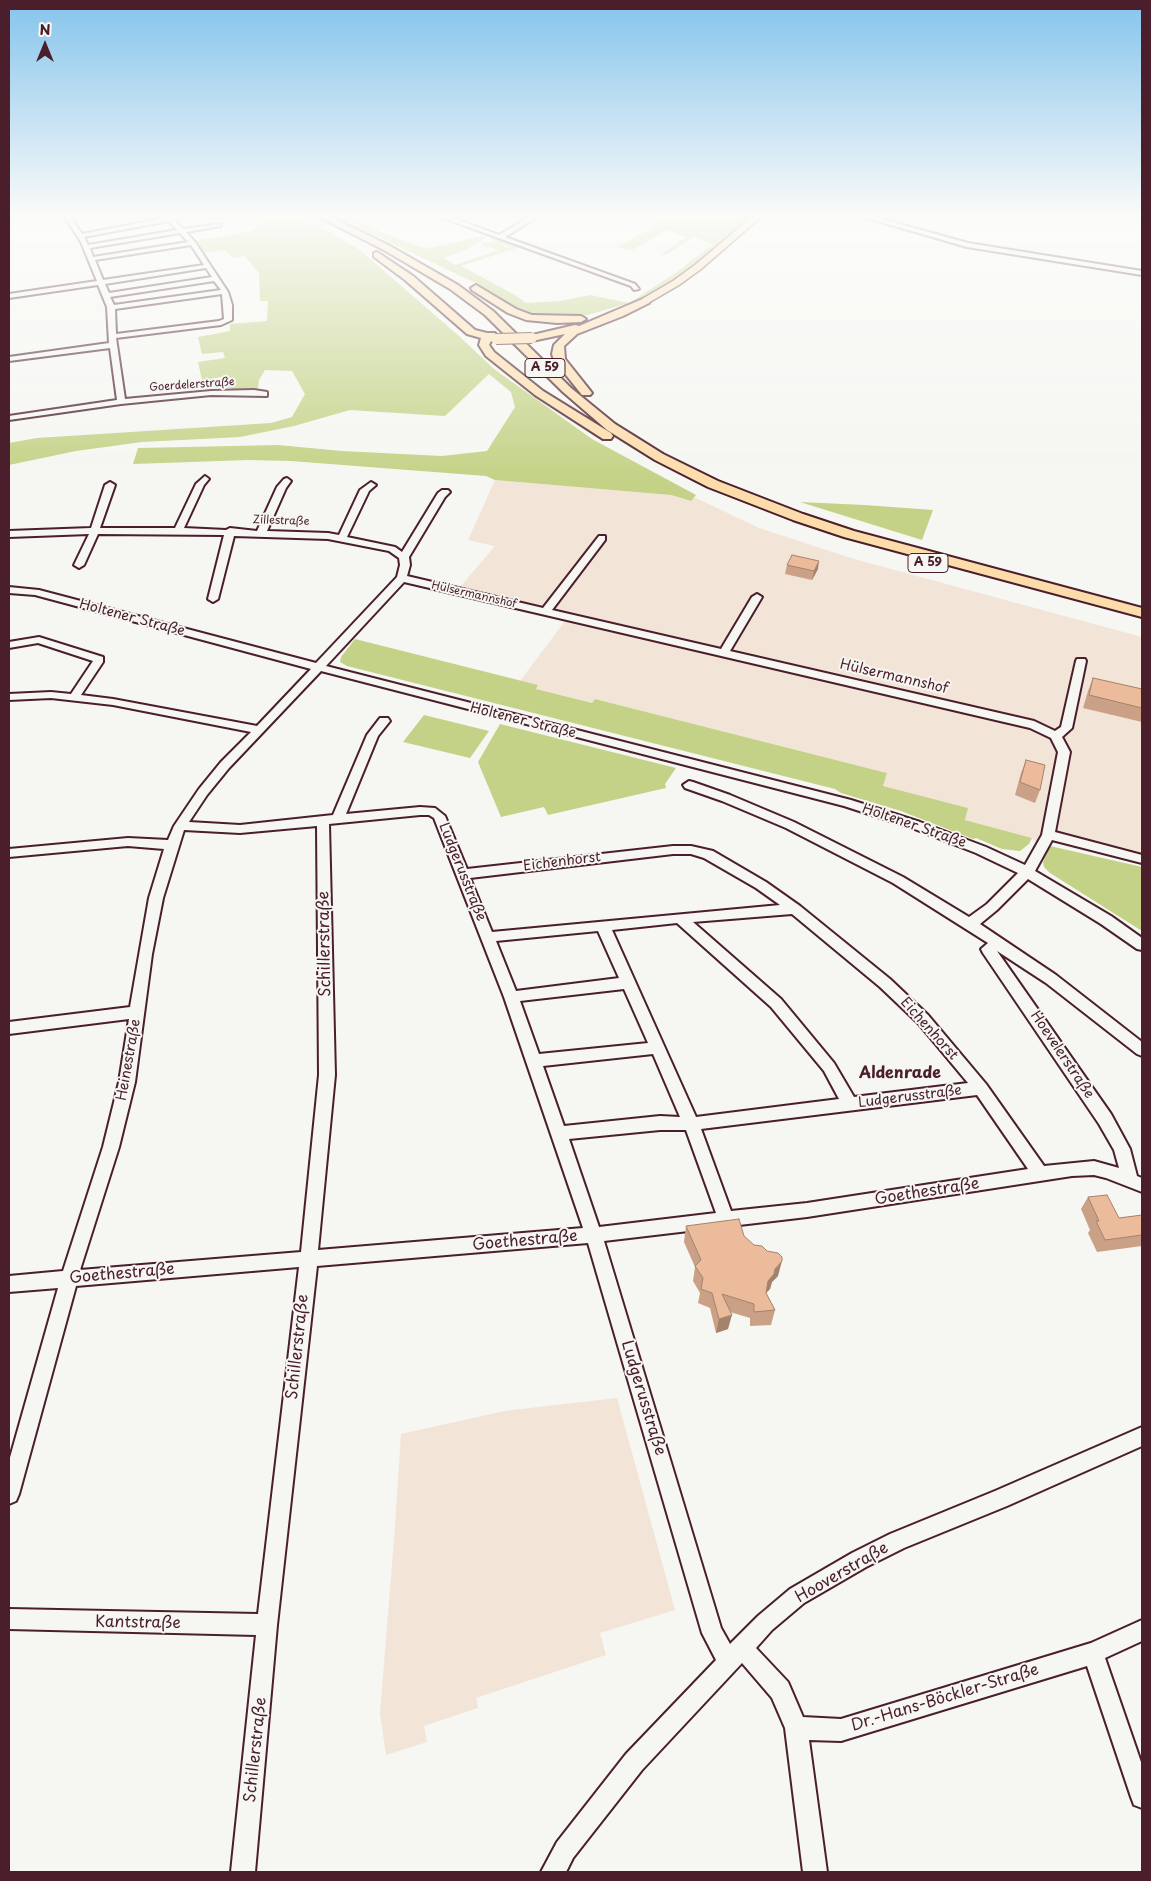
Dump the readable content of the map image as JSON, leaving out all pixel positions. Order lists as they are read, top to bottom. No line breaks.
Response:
{"streets":{"highway":["A 59"],"street":["Goerdelerstraße","Zillestraße","Hülsermannshof","Holtener Straße","Eichenhorst","Ludgerusstraße","Schillerstraße","Hoevelerstraße","Heinestraße","Goethestraße","Hooverstraße","Kantstraße","Dr.-Hans-Böckler-Straße"]},"crossings":[["Holtener Straße","Heinestraße"],["Eichenhorst","Ludgerusstraße"],["Eichenhorst","Hoevelerstraße"],["Eichenhorst","Goethestraße"],["Ludgerusstraße","Schillerstraße"],["Ludgerusstraße","Heinestraße"],["Ludgerusstraße","Goethestraße"],["Ludgerusstraße","Hooverstraße"],["Schillerstraße","Goethestraße"],["Schillerstraße","Kantstraße"],["Hoevelerstraße","Goethestraße"],["Heinestraße","Goethestraße"]],"districts":["Aldenrade"],"north":"top"}
